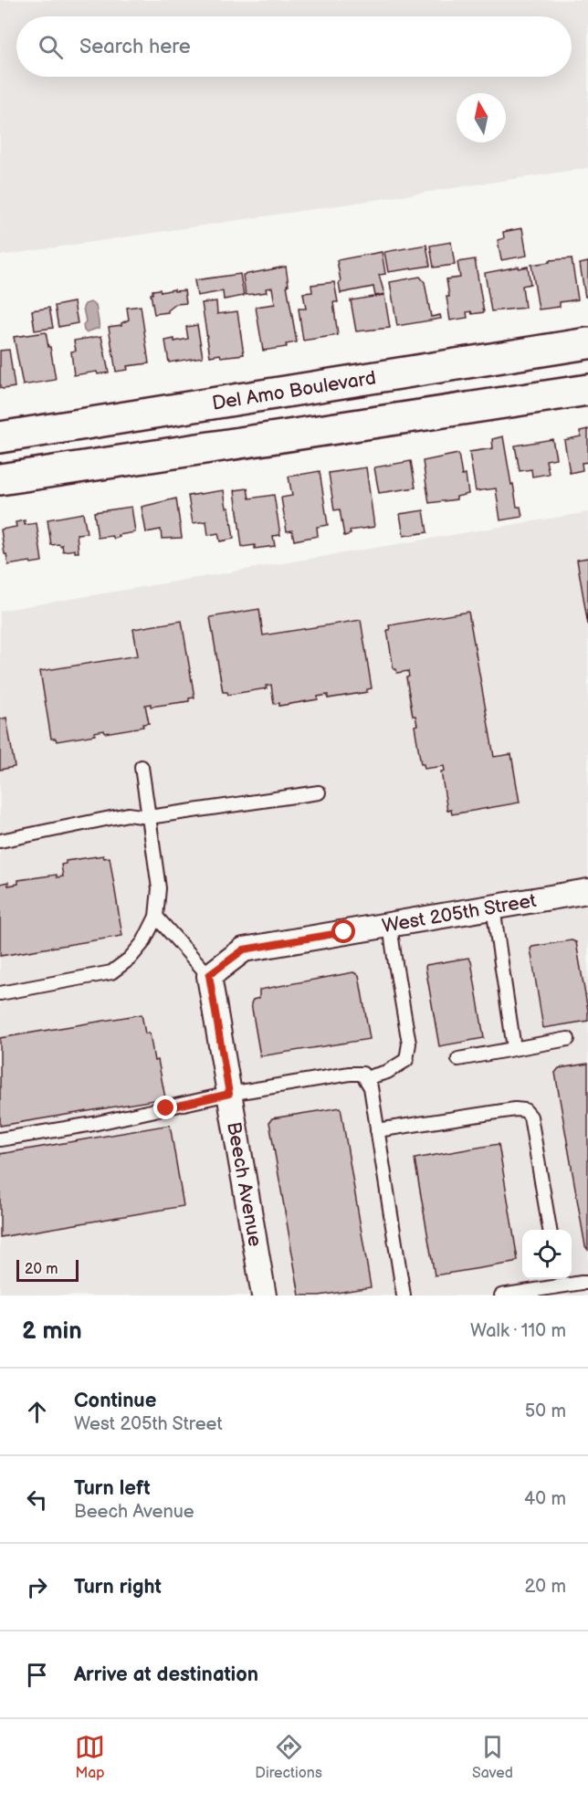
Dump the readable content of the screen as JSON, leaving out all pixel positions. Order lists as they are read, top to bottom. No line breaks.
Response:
{"streets":{"main road":["Del Amo Boulevard"],"street":["West 205th Street","Beech Avenue"]},"crossings":[["West 205th Street","Beech Avenue"]],"scale_bar":"20 m","north":"top","page":{"search":"Search here","scale":"20 m","heading":["2 min","Walk · 110 m"],"list":[["Continue","West 205th Street","50 m"],["Turn left","Beech Avenue","40 m"],["Turn right","20 m"],"Arrive at destination"],"nav":["Map","Directions","Saved"]}}
